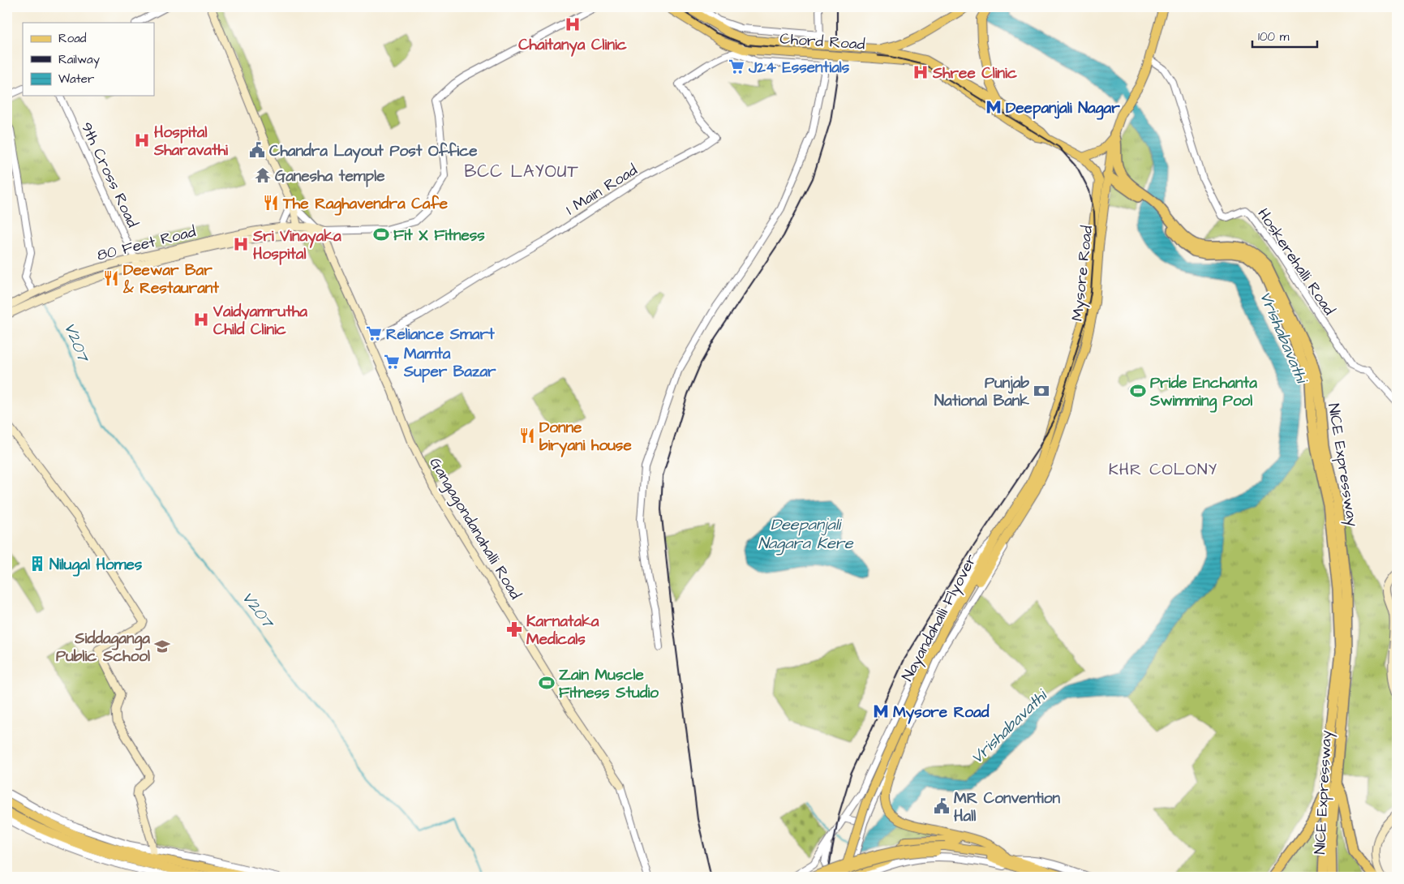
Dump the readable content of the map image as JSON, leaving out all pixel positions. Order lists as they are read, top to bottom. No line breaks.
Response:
{"streets":{"highway":["NICE Expressway"],"main road":["Chord Road","80 Feet Road","Mysore Road","Gangagondanahalli Road","Nayandahalli Flyover"],"street":["9th Cross Road","1 Main Road","Hoskerehalli Road"]},"crossings":[["Chord Road","1 Main Road"],["9th Cross Road","80 Feet Road"],["1 Main Road","Gangagondanahalli Road"],["80 Feet Road","Gangagondanahalli Road"],["Hoskerehalli Road","Mysore Road"],["Mysore Road","NICE Expressway"],["Mysore Road","Nayandahalli Flyover"]],"districts":["BCC LAYOUT","KHR COLONY"],"water":["Vrishabavathi","V207","Deepanjali Nagara Kere"],"places":{"hospital":["Chaitanya Clinic","Shree Clinic","Hospital Sharavathi","Sri Vinayaka Hospital","Vaidyamrutha Child Clinic"],"supermarket":["J24 Essentials","Reliance Smart","Mamta Super Bazar"],"metro station":["Deepanjali Nagar","Mysore Road"],"public building":["Chandra Layout Post Office","MR Convention Hall"],"temple":["Ganesha temple"],"restaurant":["The Raghavendra Cafe","Deewar Bar & Restaurant","Donne biryani house"],"sports":["Fit X Fitness","Pride Enchanta Swimming Pool","Zain Muscle Fitness Studio"],"bank":["Punjab National Bank"],"building":["Nilugal Homes"],"pharmacy":["Karnataka Medicals"],"school or university":["Siddaganga Public School"]},"legend":["Road","Railway","Water"],"scale_bar":"100 m"}
